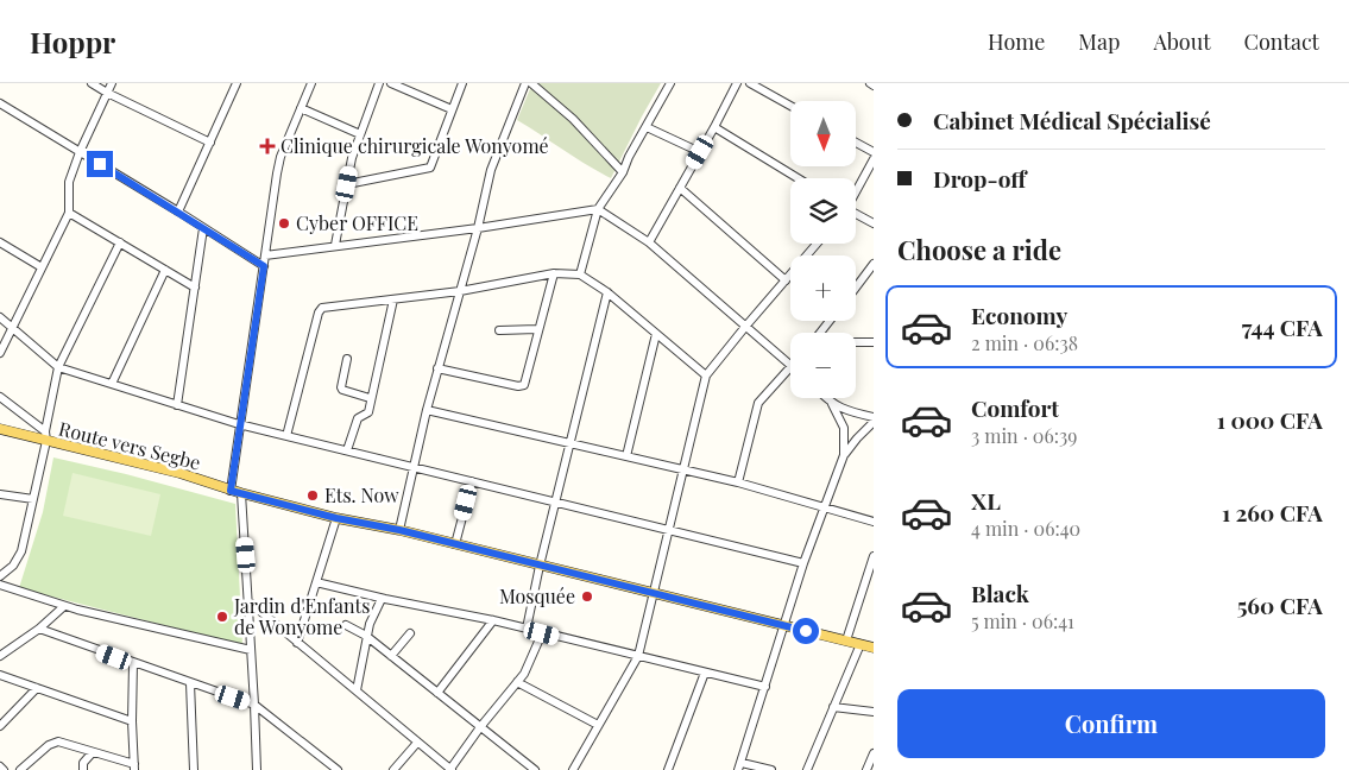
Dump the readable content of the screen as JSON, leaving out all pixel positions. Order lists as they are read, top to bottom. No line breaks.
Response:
{"streets":{"main road":["Route vers Segbe"]},"places":{"health":["Clinique chirurgicale Wonyomé"],"other":["Cyber OFFICE","Ets. Now","Mosquée","Jardin d'Enfants de Wonyome"]},"north":"bottom","page":{"header":"Hoppr","nav":["Home","Map","About","Contact"],"banner":["Cabinet Médical Spécialisé","Drop-off"],"map_buttons":["+","−"],"heading":"Choose a ride","list":[{"name":"Economy","note":"2 min · 06:38","value":"744 CFA"},{"name":"Comfort","note":"3 min · 06:39","value":"1 000 CFA"},{"name":"XL","note":"4 min · 06:40","value":"1 260 CFA"},{"name":"Black","note":"5 min · 06:41","value":"560 CFA"}],"buttons":"Confirm"}}
